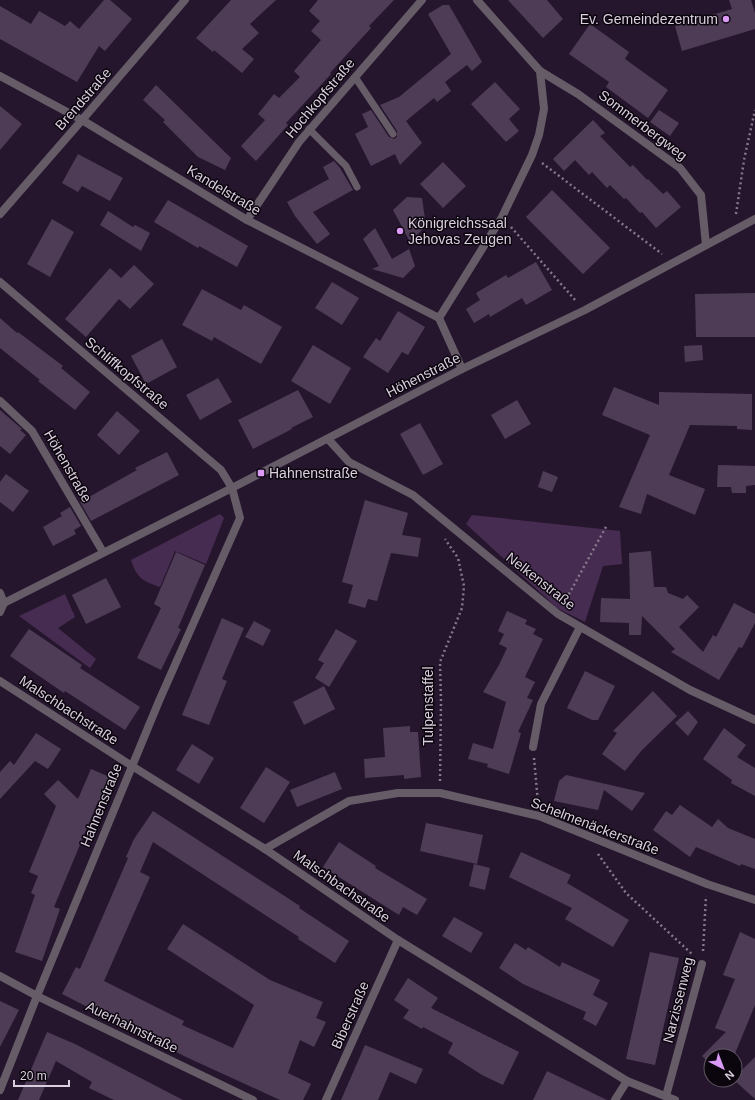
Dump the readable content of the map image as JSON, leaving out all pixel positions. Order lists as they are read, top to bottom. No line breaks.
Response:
{"streets":{"street":["Hochkopfstraße","Brendstraße","Sommerbergweg","Kandelstraße","Schliffkopfstraße","Höhenstraße","Nelkenstraße","Malschbachstraße","Hahnenstraße","Schelmenäckerstraße","Narzissenweg","Biberstraße","Auerhahnstraße"],"path":["Tulpenstaffel"]},"crossings":[["Hochkopfstraße","Kandelstraße"],["Brendstraße","Kandelstraße"],["Sommerbergweg","Höhenstraße"],["Schliffkopfstraße","Höhenstraße"],["Schliffkopfstraße","Hahnenstraße"],["Höhenstraße","Nelkenstraße"],["Höhenstraße","Hahnenstraße"],["Tulpenstaffel","Schelmenäckerstraße"],["Malschbachstraße","Hahnenstraße"],["Malschbachstraße","Schelmenäckerstraße"],["Malschbachstraße","Narzissenweg"],["Malschbachstraße","Biberstraße"],["Hahnenstraße","Auerhahnstraße"],["Schelmenäckerstraße","Narzissenweg"]],"places":{"other":["Ev. Gemeindezentrum","Königreichssaal Jehovas Zeugen"],"transit":["Hahnenstraße"]},"scale_bar":"20 m","north":"bottom right"}
